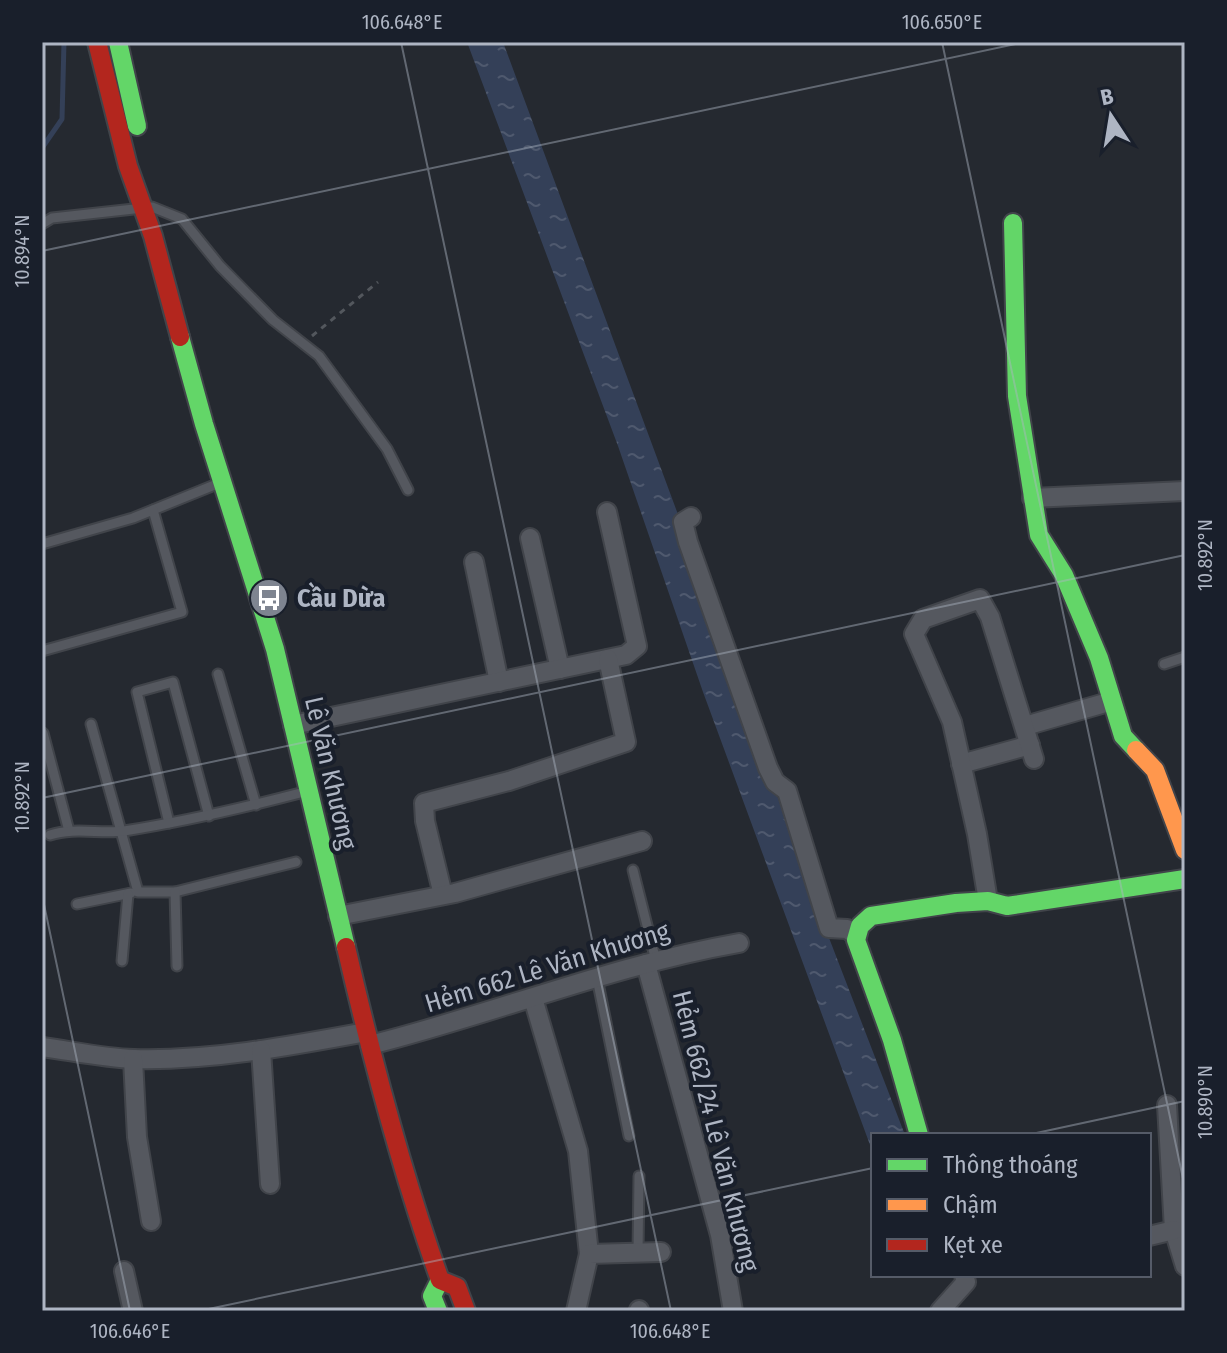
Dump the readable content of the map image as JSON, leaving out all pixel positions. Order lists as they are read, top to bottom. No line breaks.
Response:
{"streets":{"main road":["Lê Văn Khương"],"street":["Hẻm 662 Lê Văn Khương","Hẻm 662/24 Lê Văn Khương"]},"crossings":[["Lê Văn Khương","Hẻm 662 Lê Văn Khương"],["Hẻm 662 Lê Văn Khương","Hẻm 662/24 Lê Văn Khương"]],"places":{"bus stop":["Cầu Dừa"]},"legend":["Thông thoáng","Chậm","Kẹt xe"],"north":"top","coordinates":["106.648°E","106.650°E","10.894°N","10.892°N","10.890°N","106.646°E"]}
